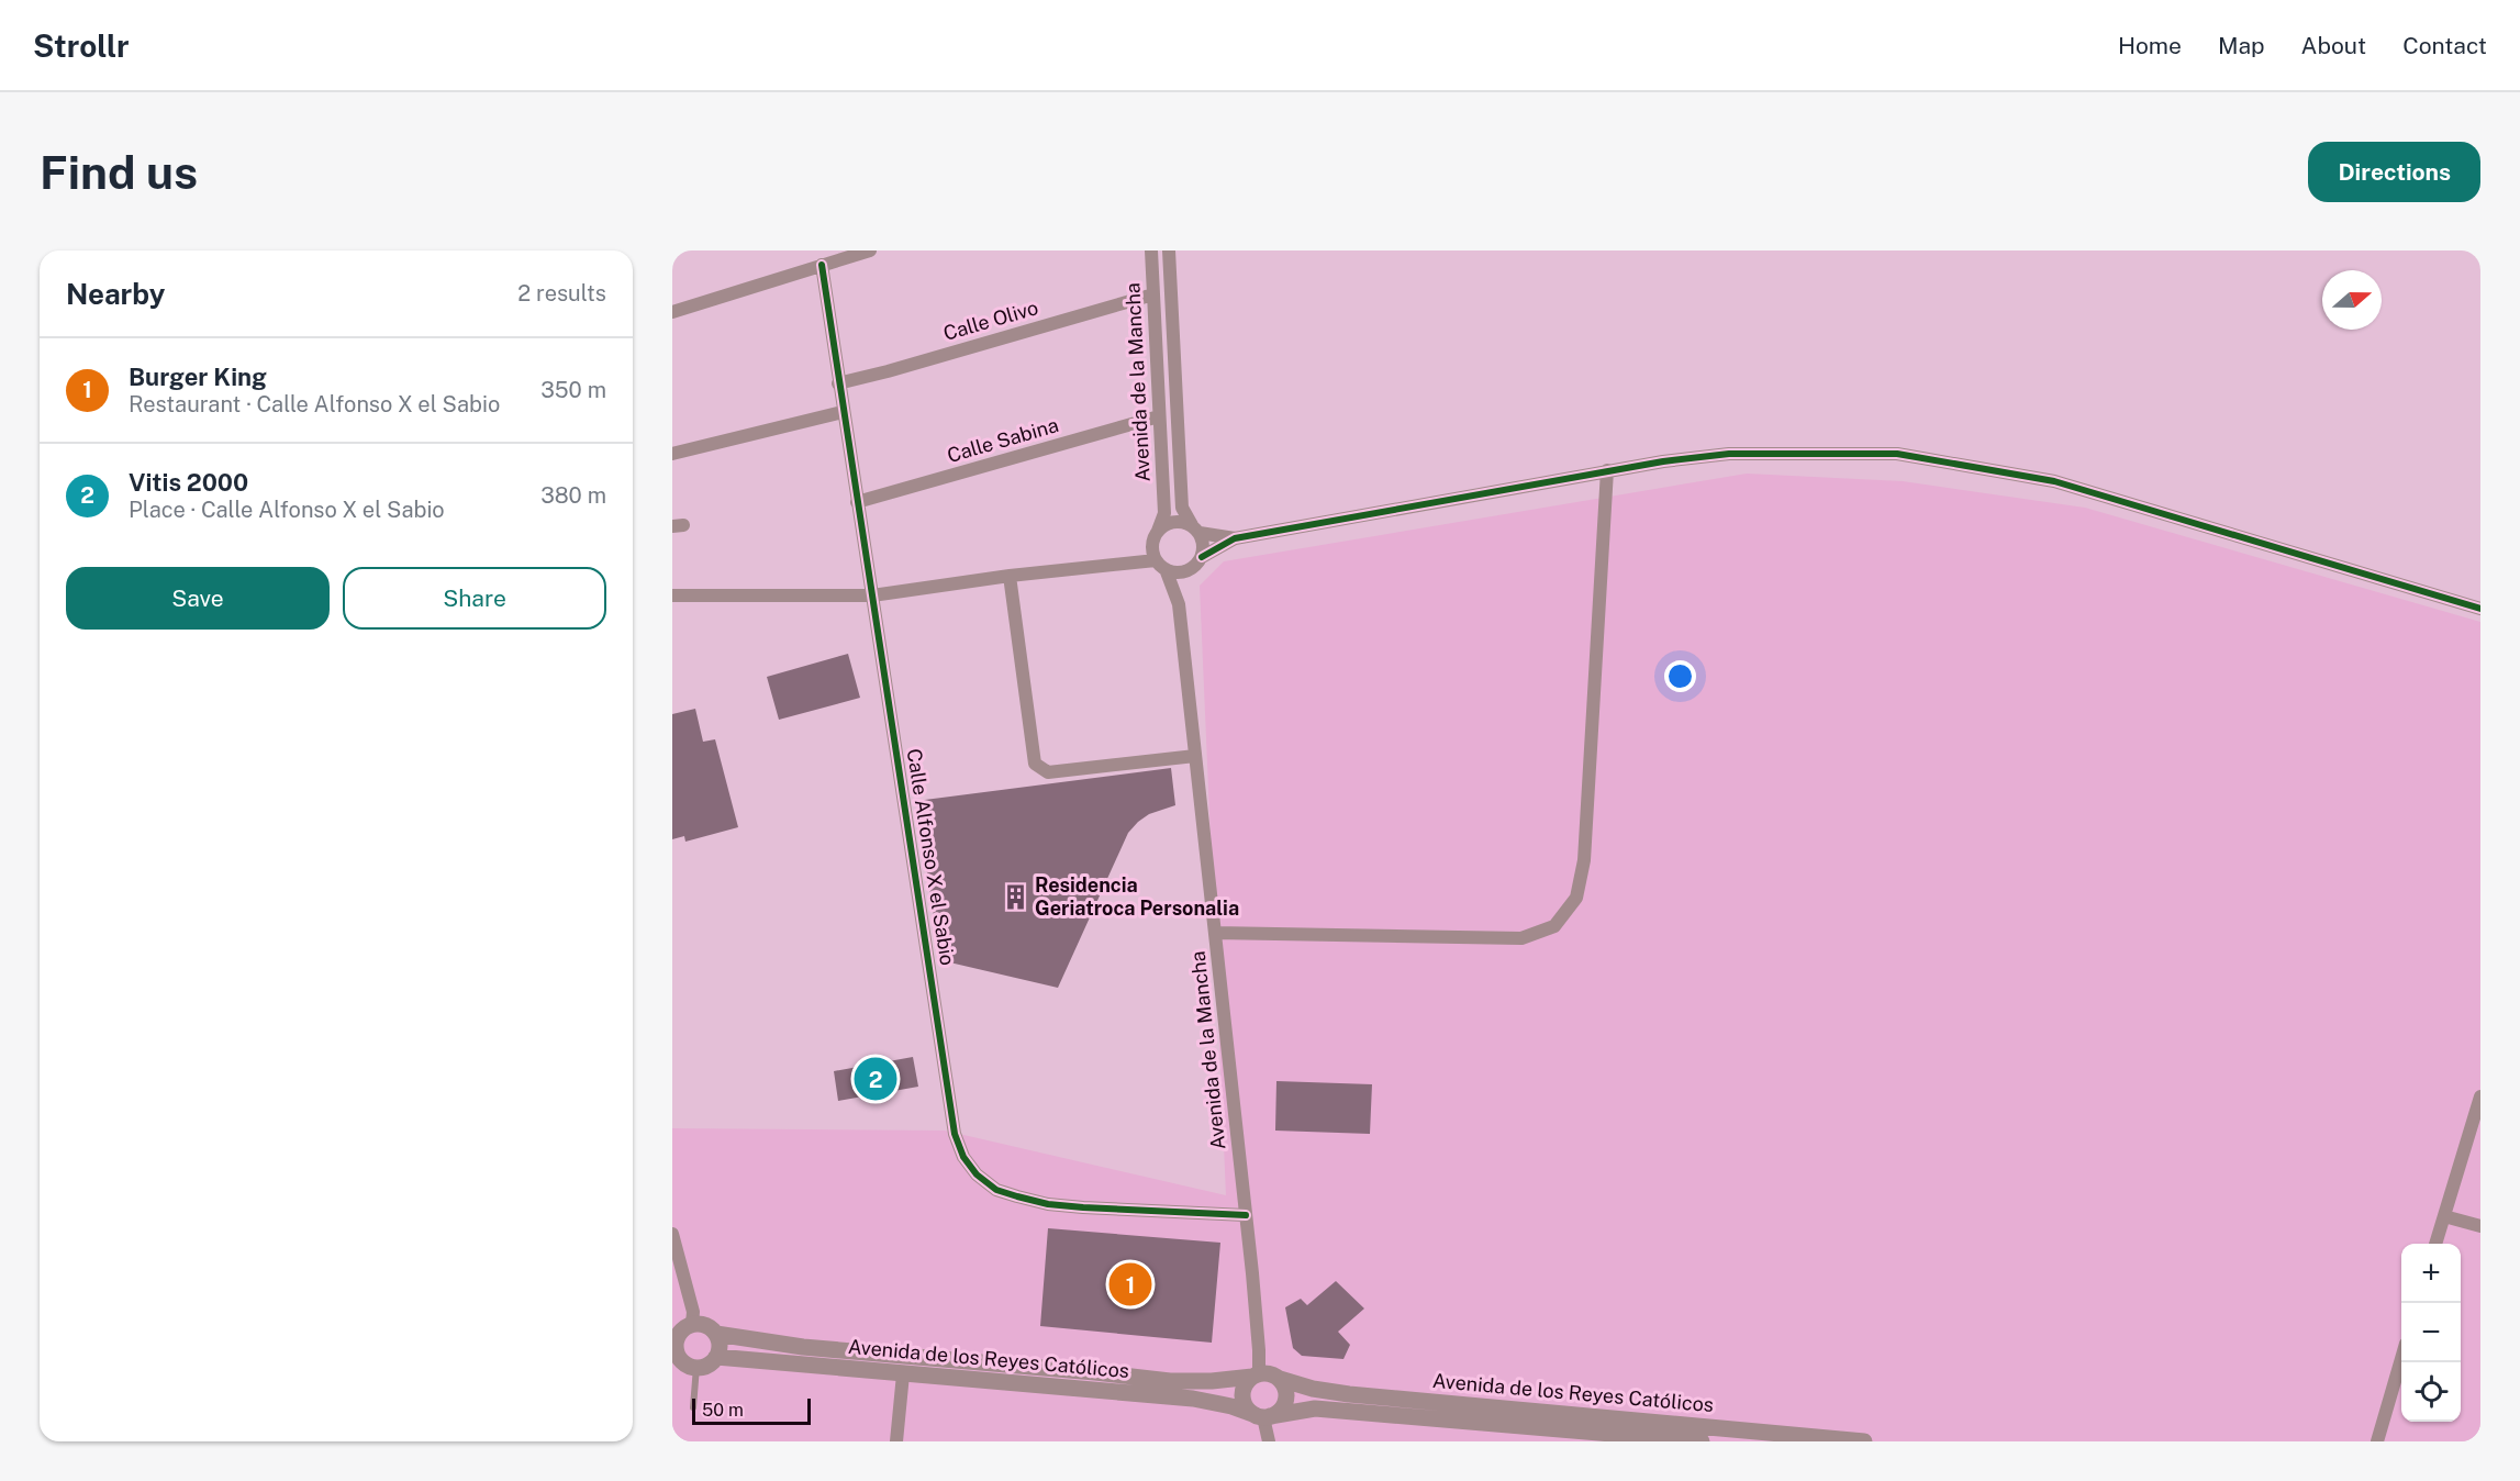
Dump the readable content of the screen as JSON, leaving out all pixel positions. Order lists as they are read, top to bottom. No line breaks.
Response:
{"streets":{"street":["Calle Olivo","Avenida de la Mancha","Calle Sabina","Calle Alfonso X el Sabio","Avenida de los Reyes Católicos"]},"crossings":[["Calle Olivo","Avenida de la Mancha"],["Calle Olivo","Calle Alfonso X el Sabio"],["Avenida de la Mancha","Calle Sabina"],["Avenida de la Mancha","Calle Alfonso X el Sabio"],["Avenida de la Mancha","Avenida de los Reyes Católicos"],["Calle Sabina","Calle Alfonso X el Sabio"]],"places":{"building":["Residencia Geriatroca Personalia"]},"scale_bar":"50 m","north":"right","page":{"header":"Strollr","nav":["Home","Map","About","Contact"],"buttons":["Directions",["Save","Share"]],"title":"Find us","heading":["Nearby","2 results"],"list":[{"mark":"1","name":"Burger King","note":"Restaurant · Calle Alfonso X el Sabio","value":"350 m"},{"mark":"2","name":"Vitis 2000","note":"Place · Calle Alfonso X el Sabio","value":"380 m"}],"pins":["2","1"],"map_buttons":["+","−"],"scale":"50 m"}}
